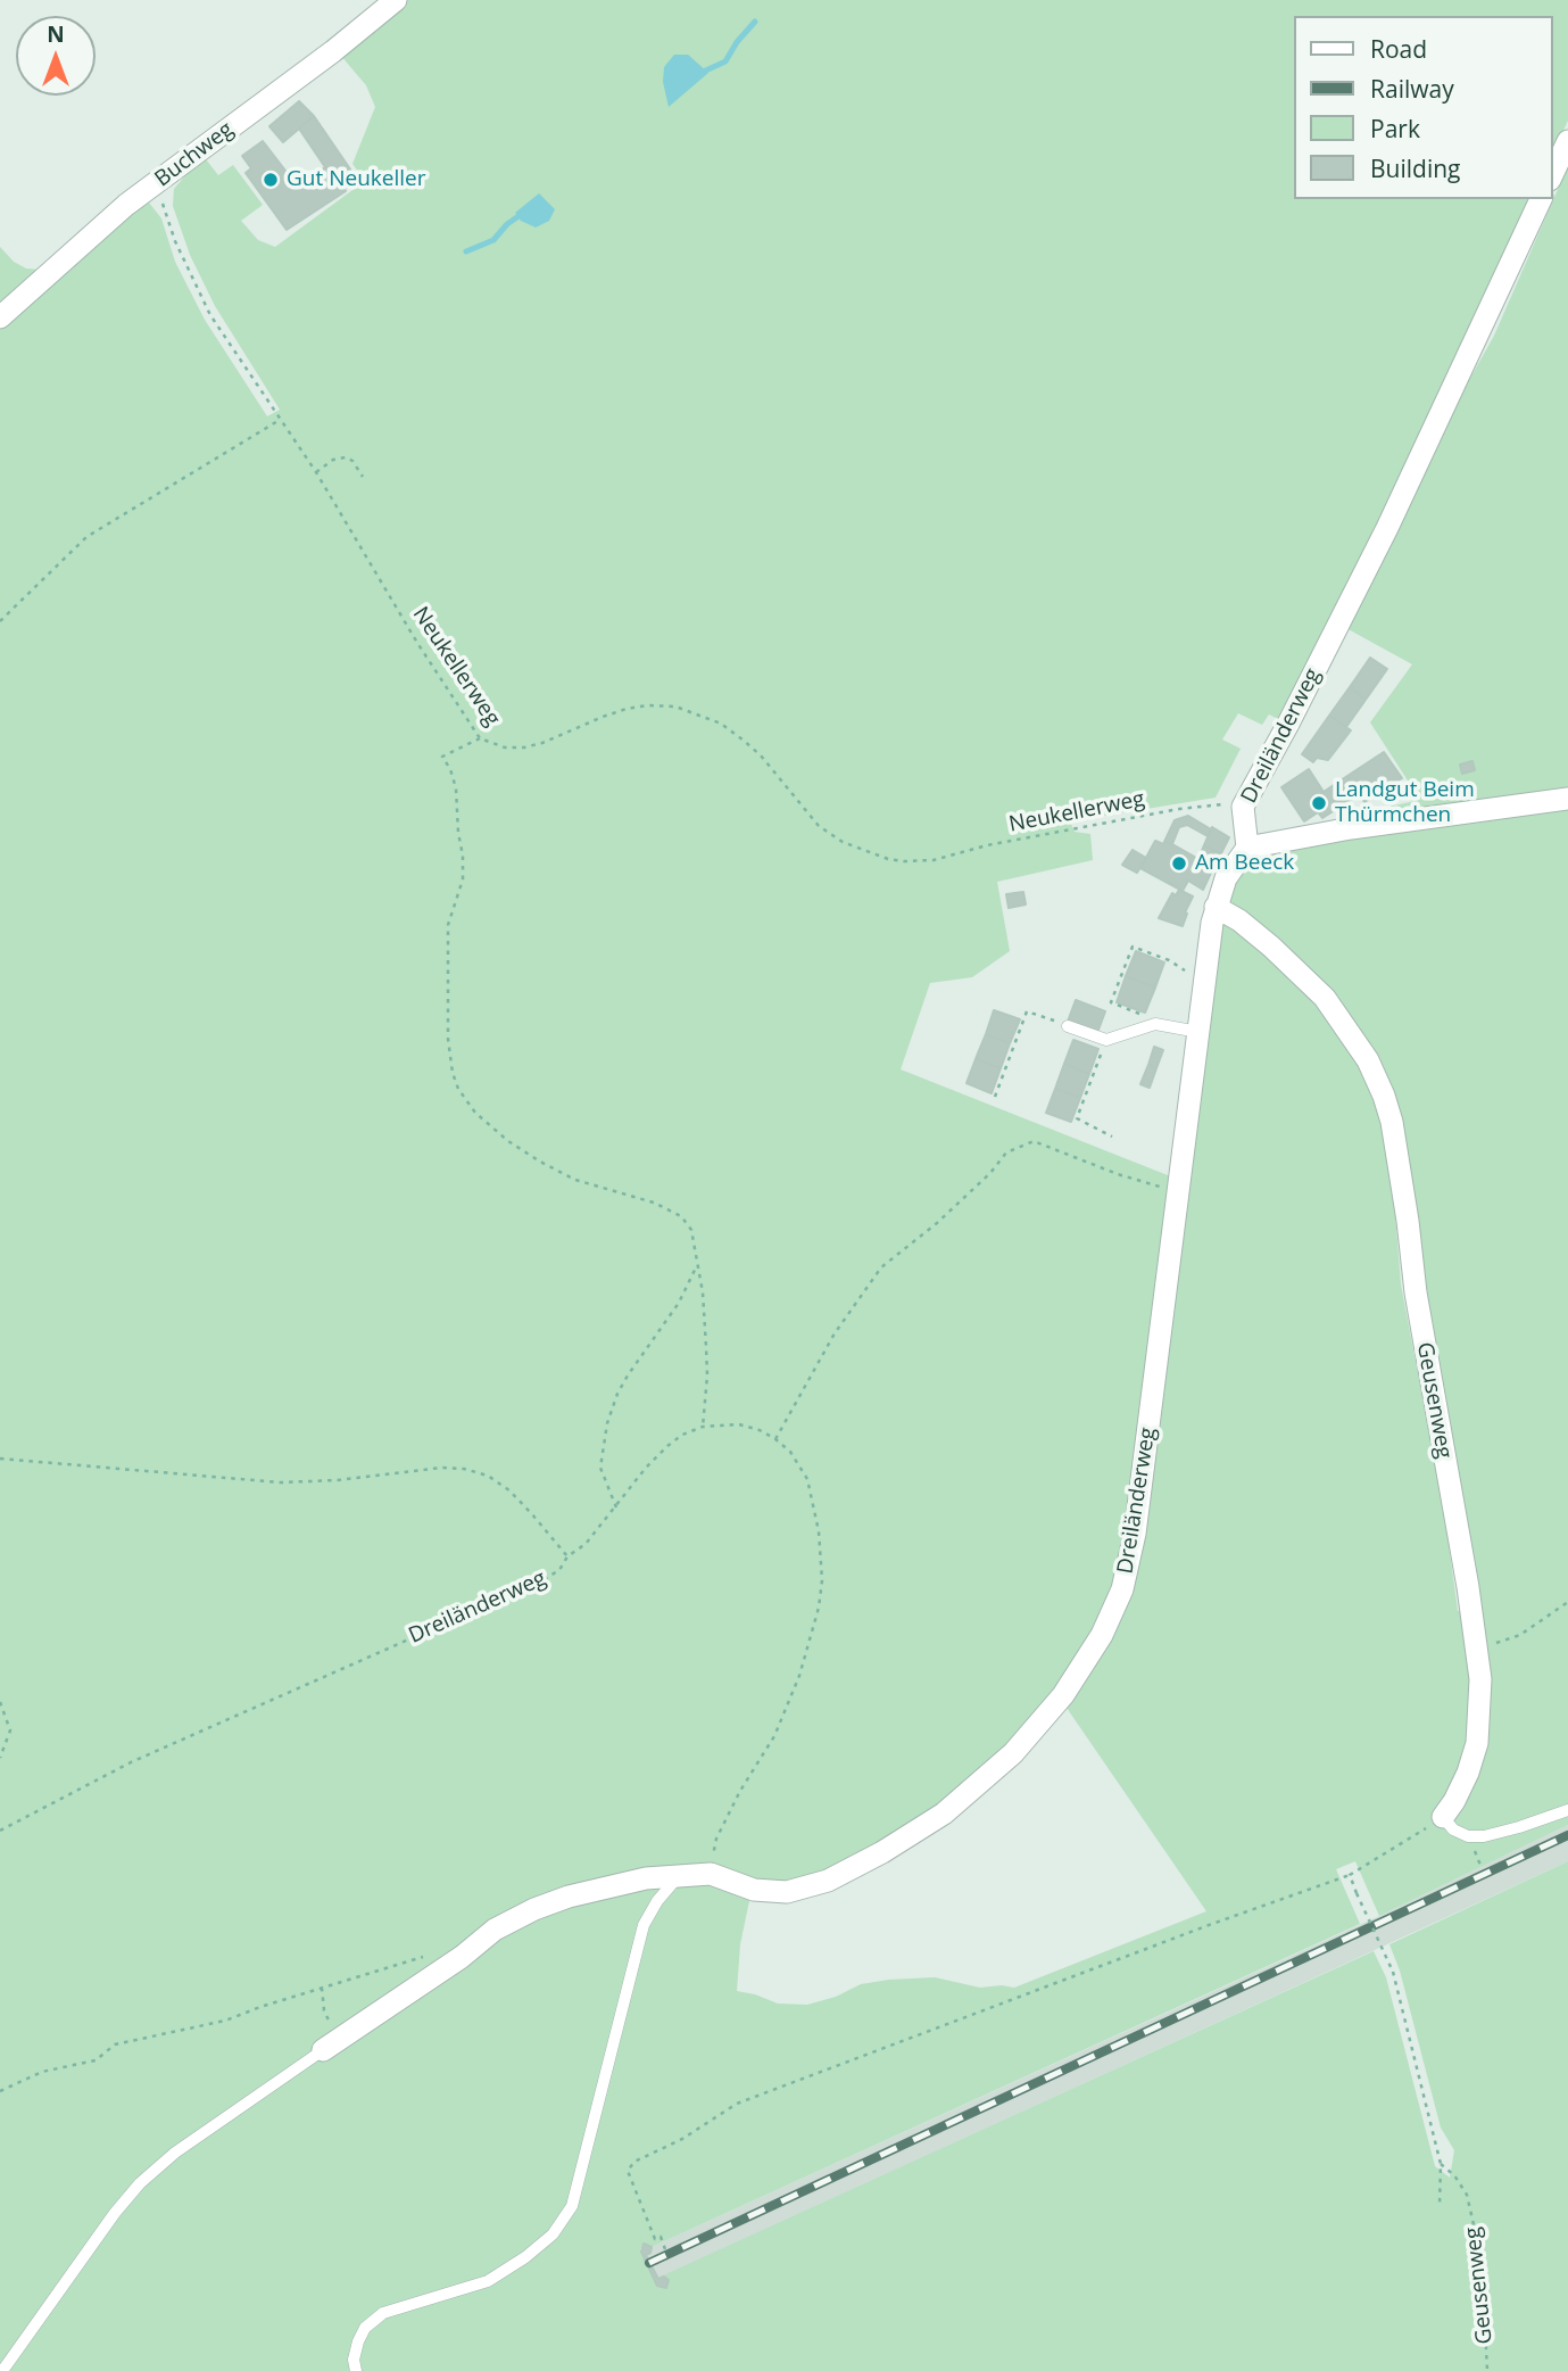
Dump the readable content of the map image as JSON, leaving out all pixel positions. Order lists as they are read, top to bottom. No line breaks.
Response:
{"streets":{"street":["Buchweg","Dreiländerweg","Geusenweg"],"path":["Neukellerweg"]},"crossings":[["Buchweg","Neukellerweg"],["Neukellerweg","Dreiländerweg"],["Dreiländerweg","Geusenweg"]],"places":["Gut Neukeller","Landgut Beim Thürmchen","Am Beeck"],"legend":["Road","Railway","Park","Building"],"north":"top"}
